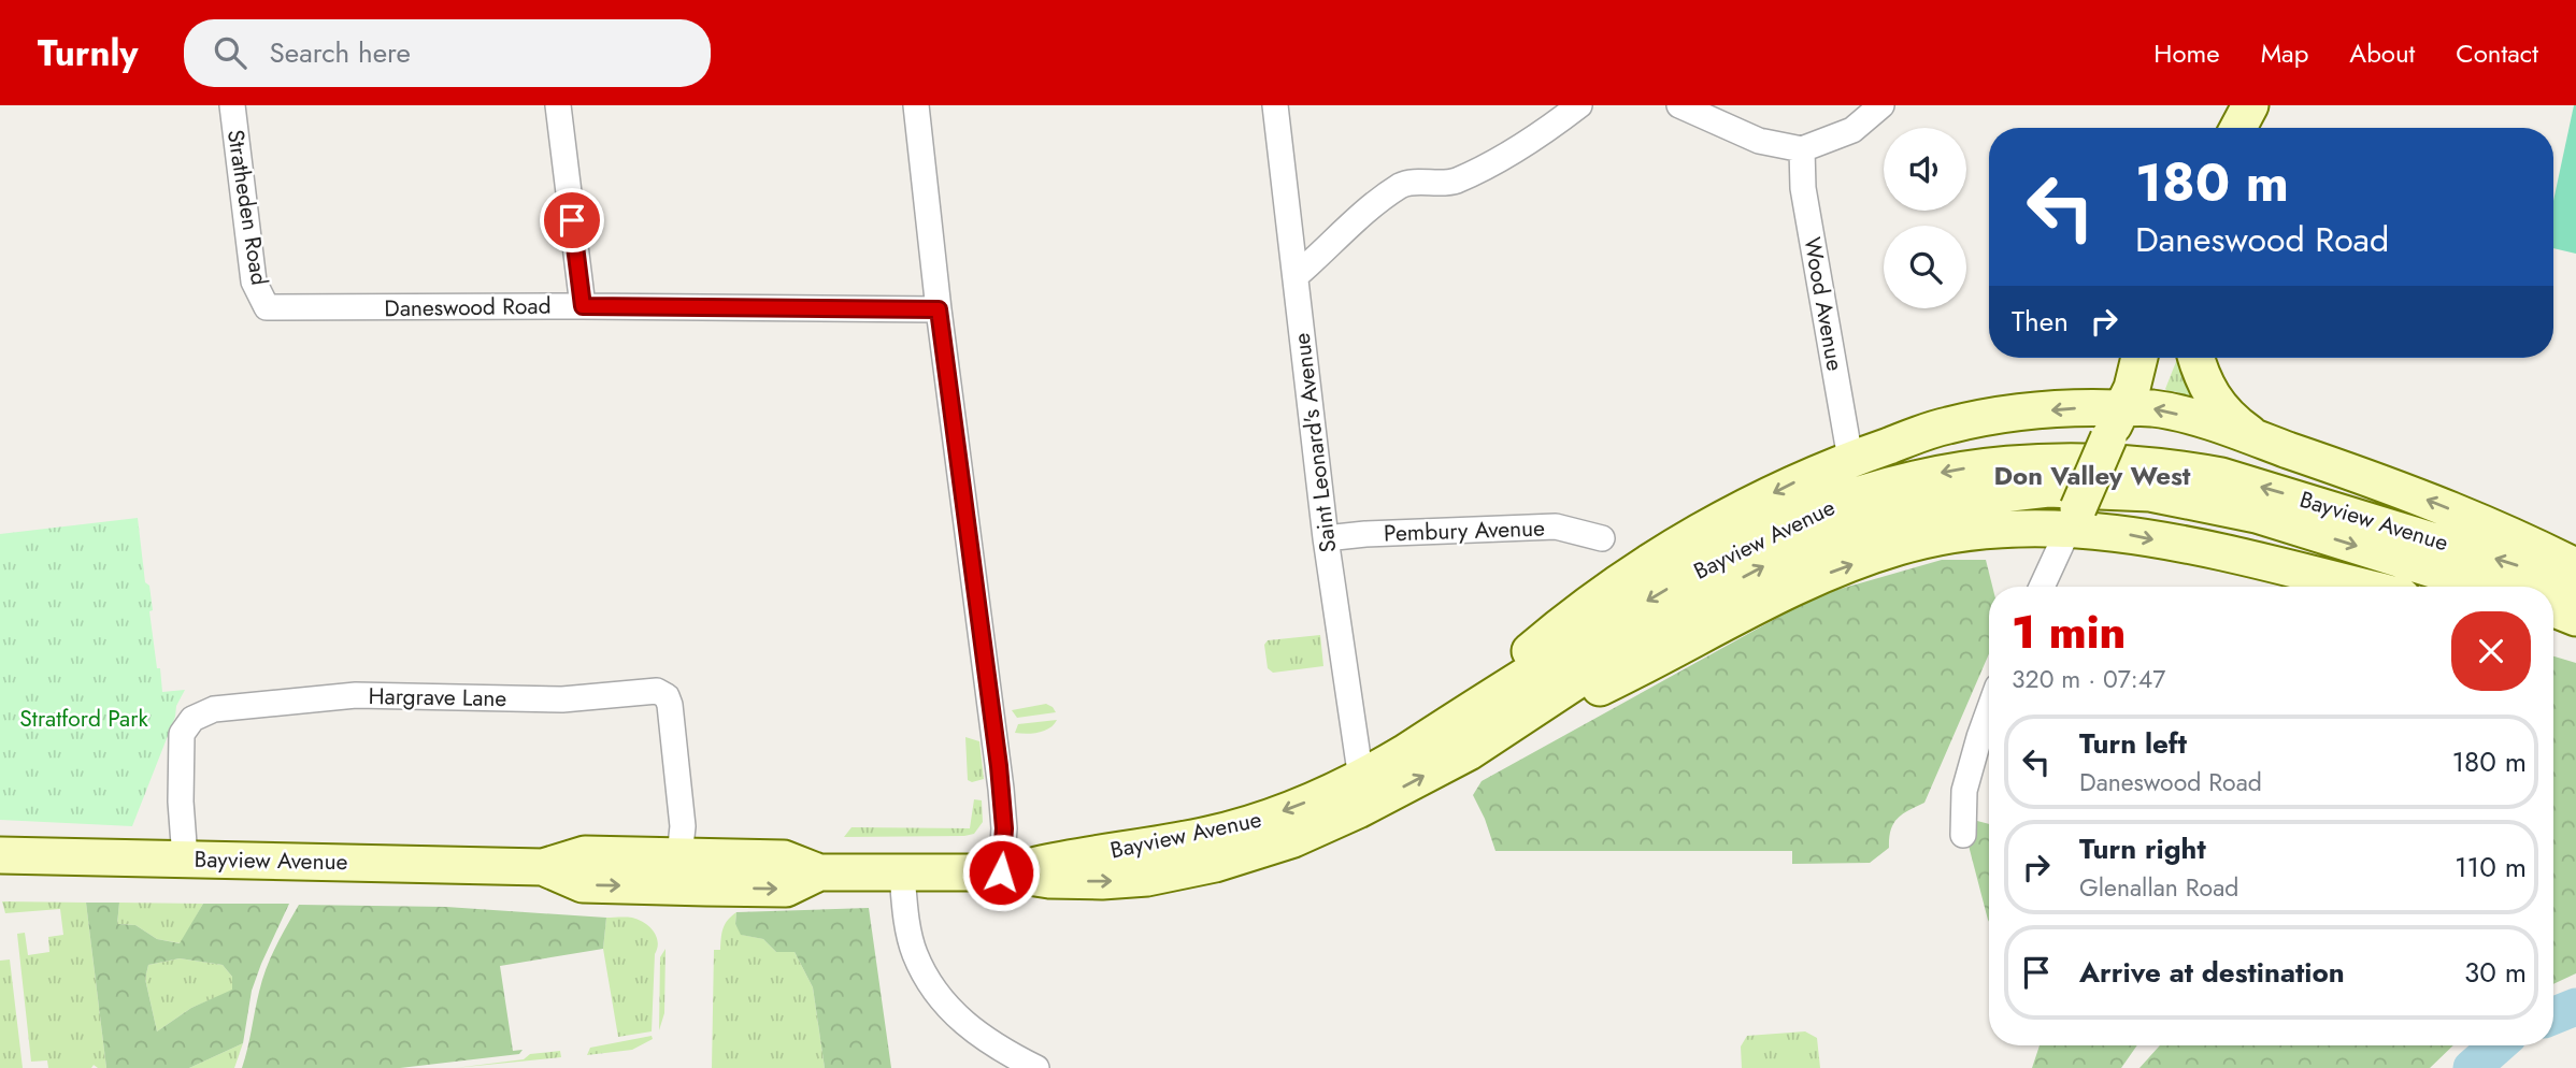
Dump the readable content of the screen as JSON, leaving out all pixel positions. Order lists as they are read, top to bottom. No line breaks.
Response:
{"streets":{"main road":["Bayview Avenue"],"street":["Stratheden Road","Wood Avenue","Daneswood Road","Saint Leonard's Avenue","Pembury Avenue","Hargrave Lane"]},"crossings":[["Stratheden Road","Daneswood Road"],["Saint Leonard's Avenue","Bayview Avenue"],["Saint Leonard's Avenue","Pembury Avenue"],["Bayview Avenue","Hargrave Lane"]],"districts":["Don Valley West"],"parks":["Stratford Park"],"page":{"header":"Turnly","search":"Search here","nav":["Home","Map","About","Contact"],"turn":["180 m","Daneswood Road"],"then":"Then","heading":["1 min","320 m · 07:47"],"list":[{"name":"Turn left","note":"Daneswood Road","value":"180 m"},{"name":"Turn right","note":"Glenallan Road","value":"110 m"},{"name":"Arrive at destination","value":"30 m"}]}}
